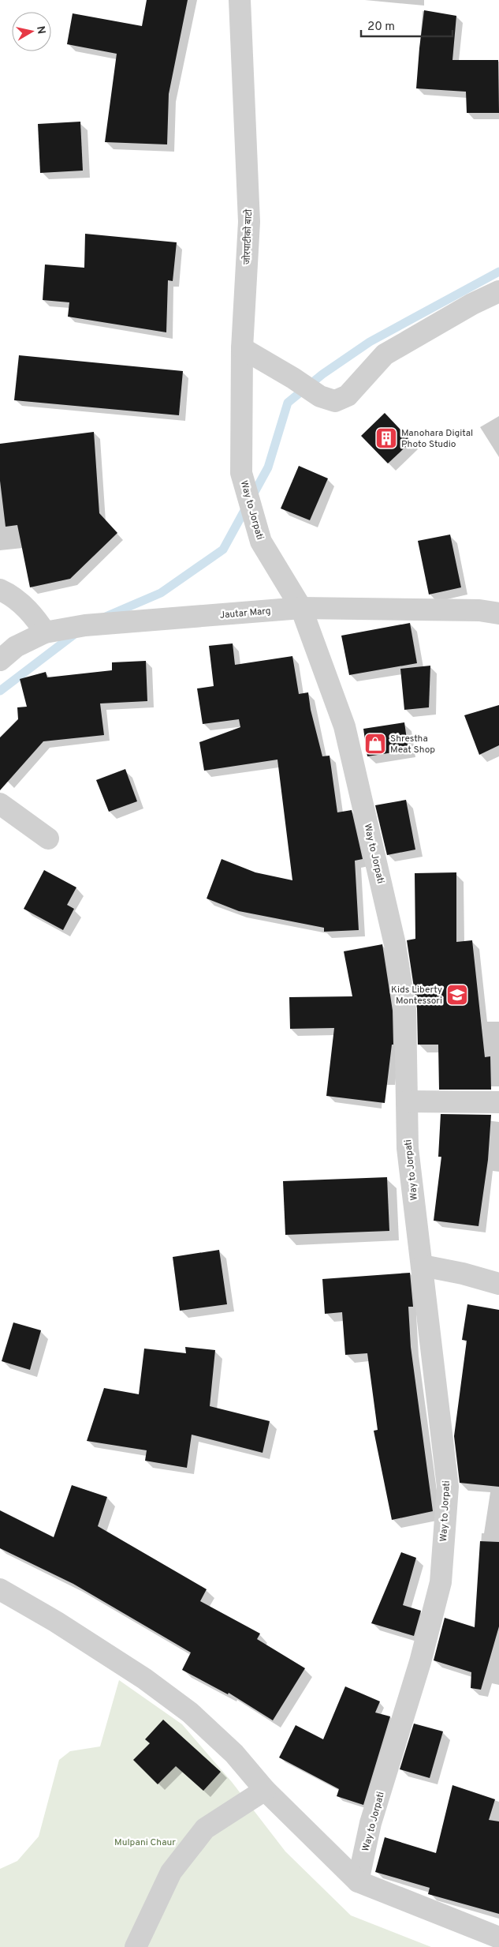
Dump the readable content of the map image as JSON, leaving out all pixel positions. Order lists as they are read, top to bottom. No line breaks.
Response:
{"streets":{"street":["जोरपाटीको बाटो","Way to Jorpati","Jautar Marg"]},"crossings":[["जोरपाटीको बाटो","Way to Jorpati"],["Way to Jorpati","Jautar Marg"]],"parks":["Mulpani Chaur"],"places":{"building":["Manohara Digital Photo Studio"],"shop":["Shrestha Meat Shop"],"school or university":["Kids Liberty Montessori"]},"scale_bar":"20 m","north":"right"}
